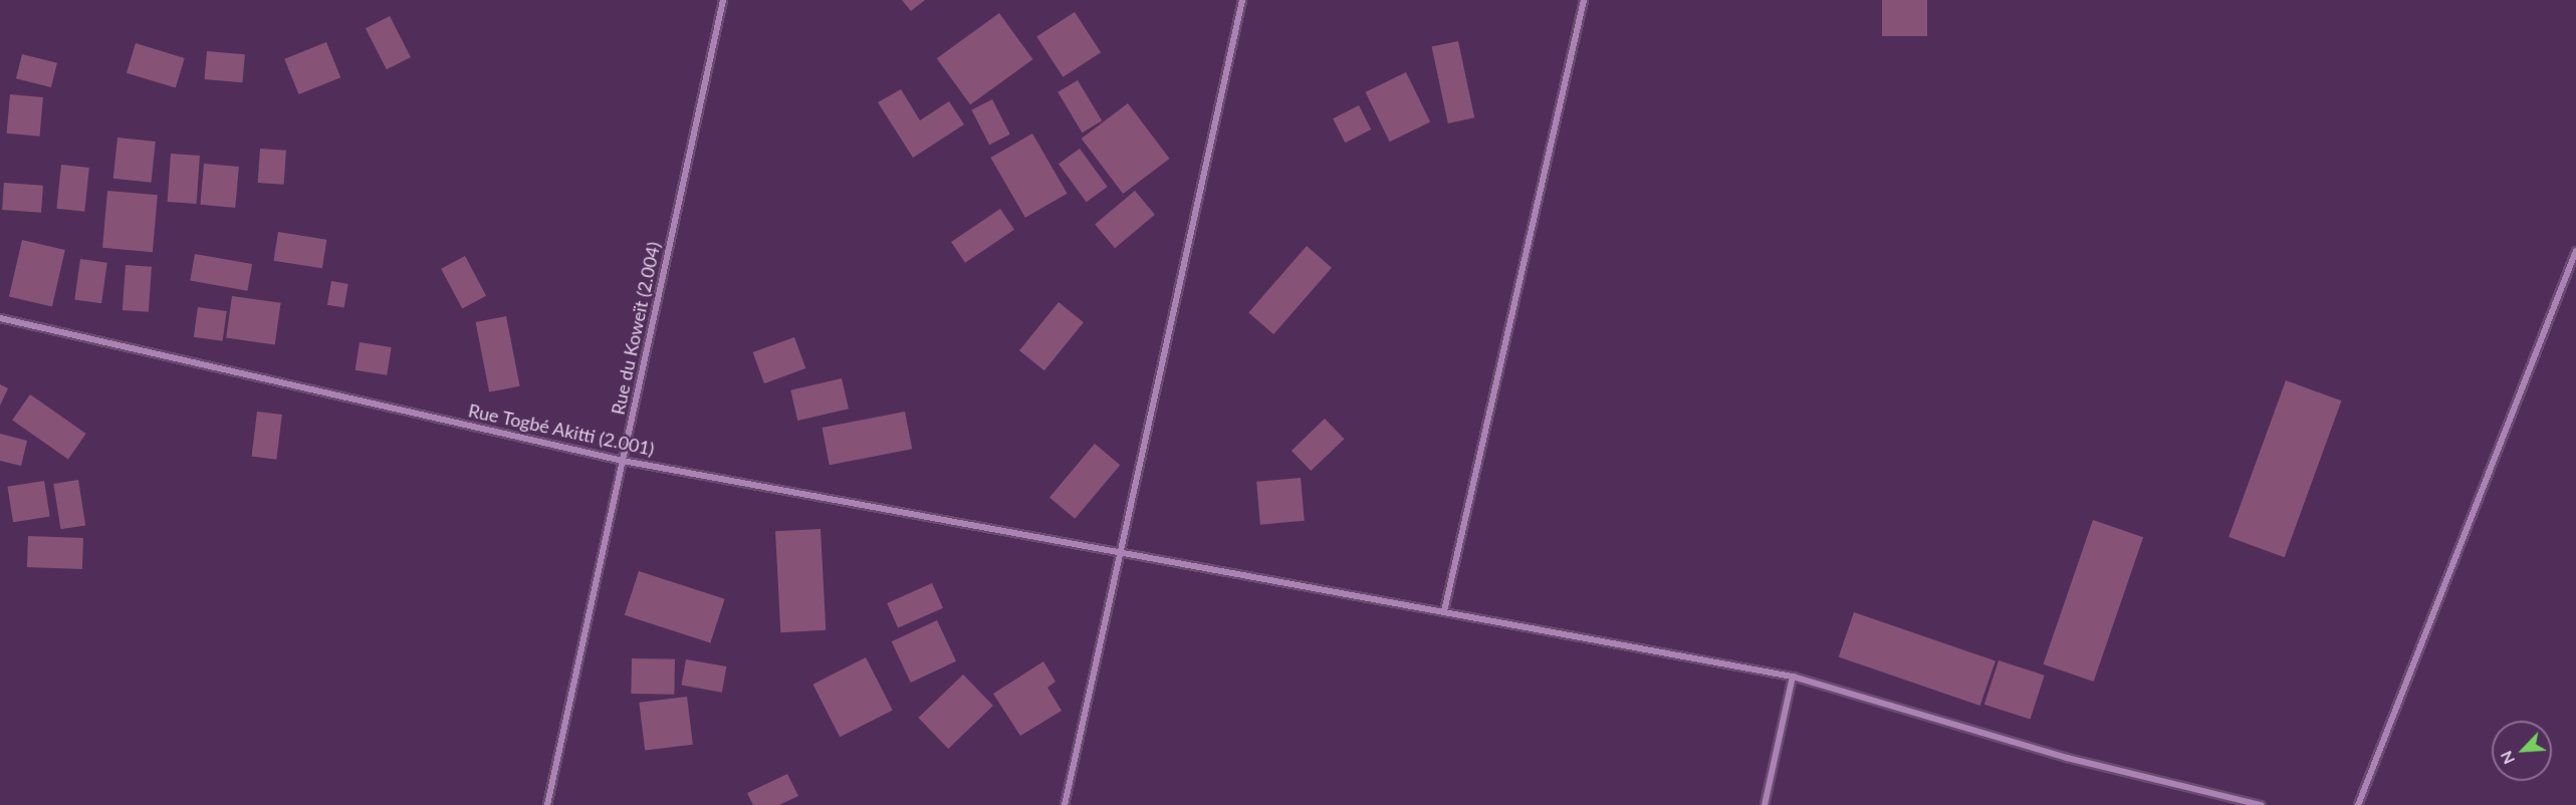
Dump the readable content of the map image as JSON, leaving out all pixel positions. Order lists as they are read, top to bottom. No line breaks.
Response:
{"streets":{"street":["Rue du Koweït (2.004)","Rue Togbé Akitti (2.001)"]},"crossings":[["Rue du Koweït (2.004)","Rue Togbé Akitti (2.001)"]],"north":"bottom left"}
